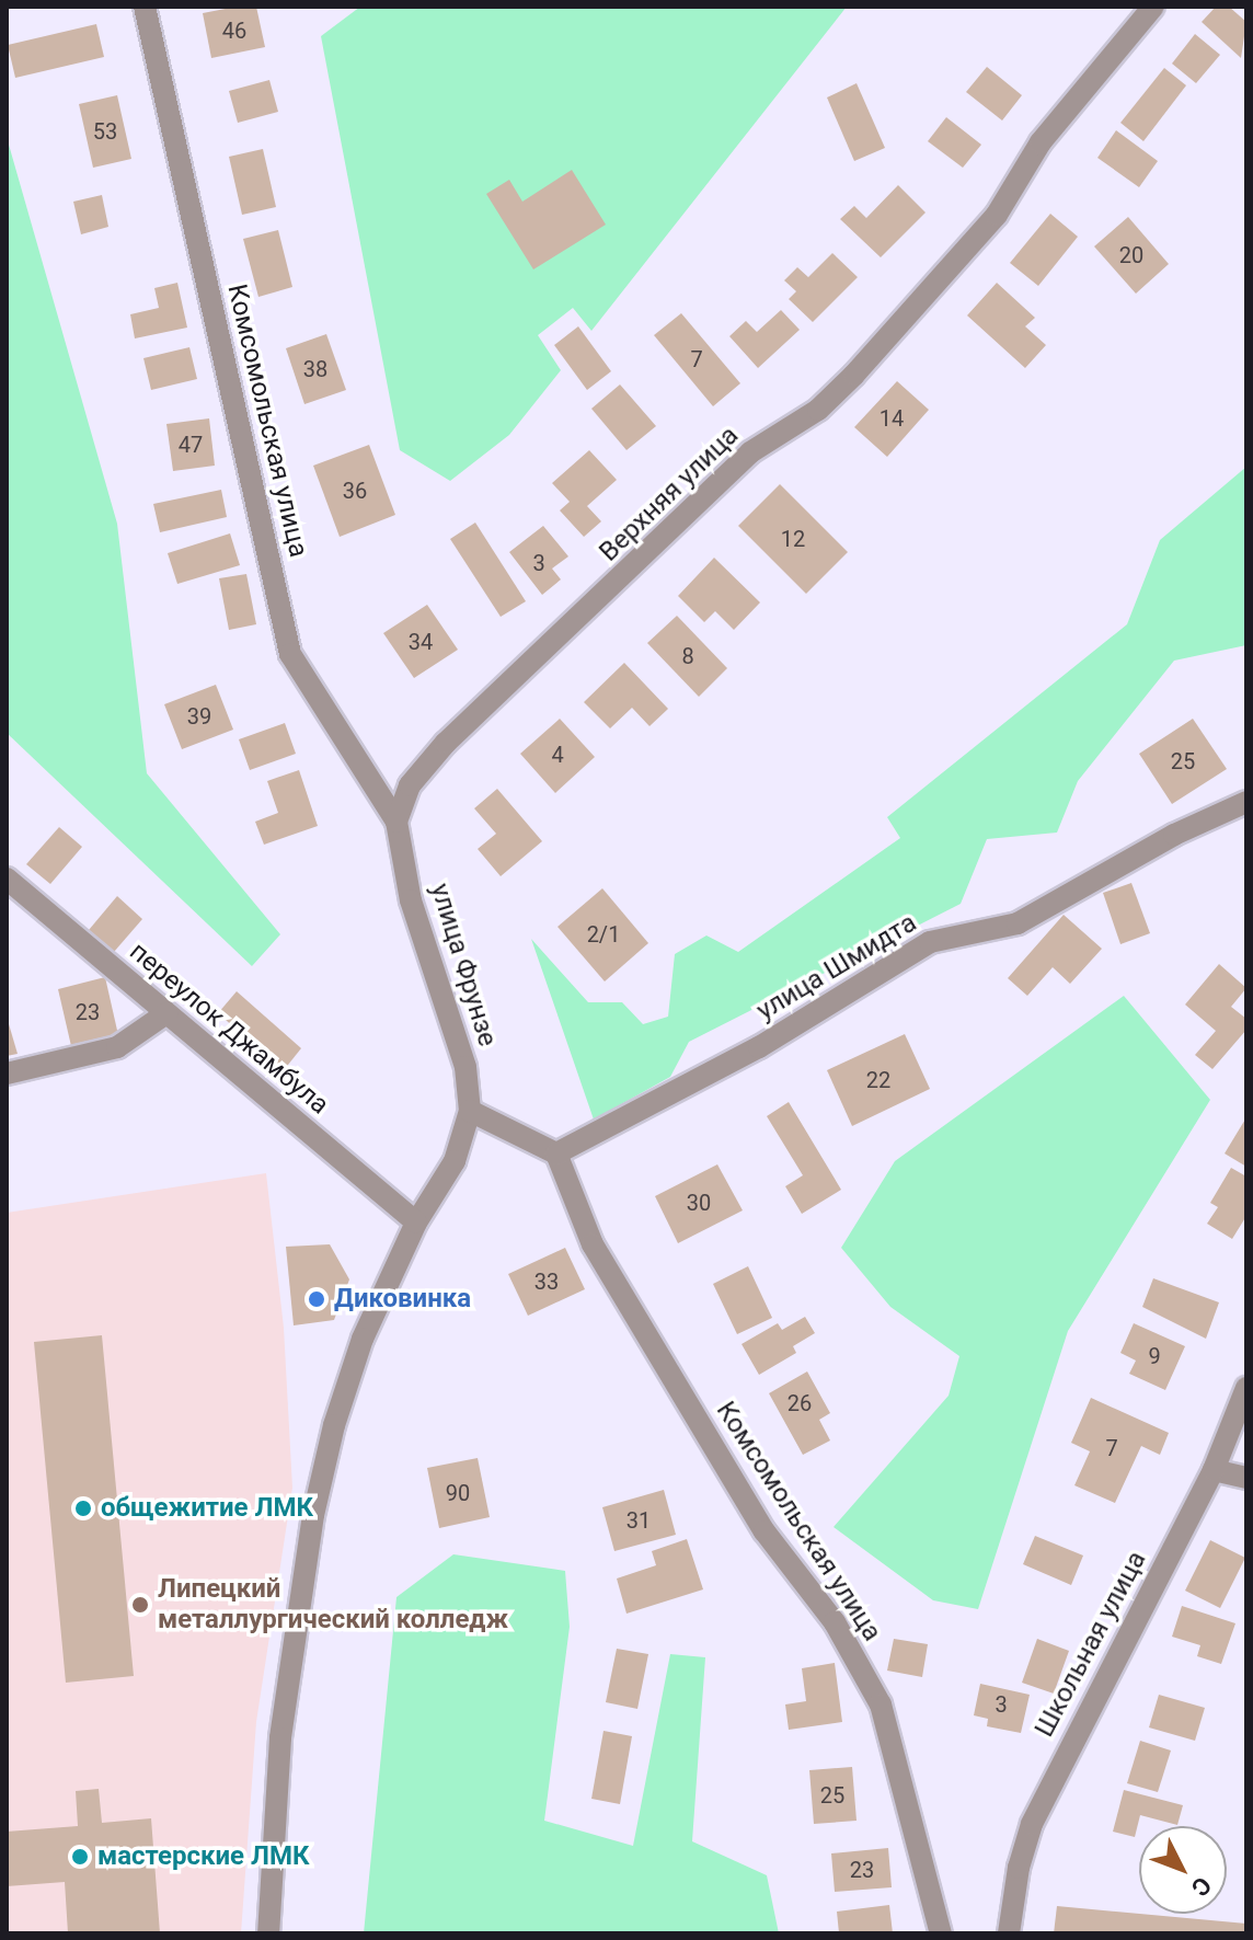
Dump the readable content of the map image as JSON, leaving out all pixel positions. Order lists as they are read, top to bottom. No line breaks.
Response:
{"streets":{"street":["Комсомольская улица","Верхняя улица","улица Фрунзе","улица Шмидта","переулок Джамбула","Школьная улица"]},"crossings":[["Комсомольская улица","Верхняя улица"],["Комсомольская улица","улица Фрунзе"],["Комсомольская улица","улица Шмидта"],["Верхняя улица","улица Фрунзе"],["улица Фрунзе","переулок Джамбула"]],"places":["Диковинка","общежитие ЛМК","Липецкий металлургический колледж","мастерские ЛМК"],"house_numbers":["46","53","20","7","38","14","47","36","12","3","34","8","39","4","25","2/1","23","22","30","33","9","26","7","90","31","3","25","23"],"north":"bottom right"}
